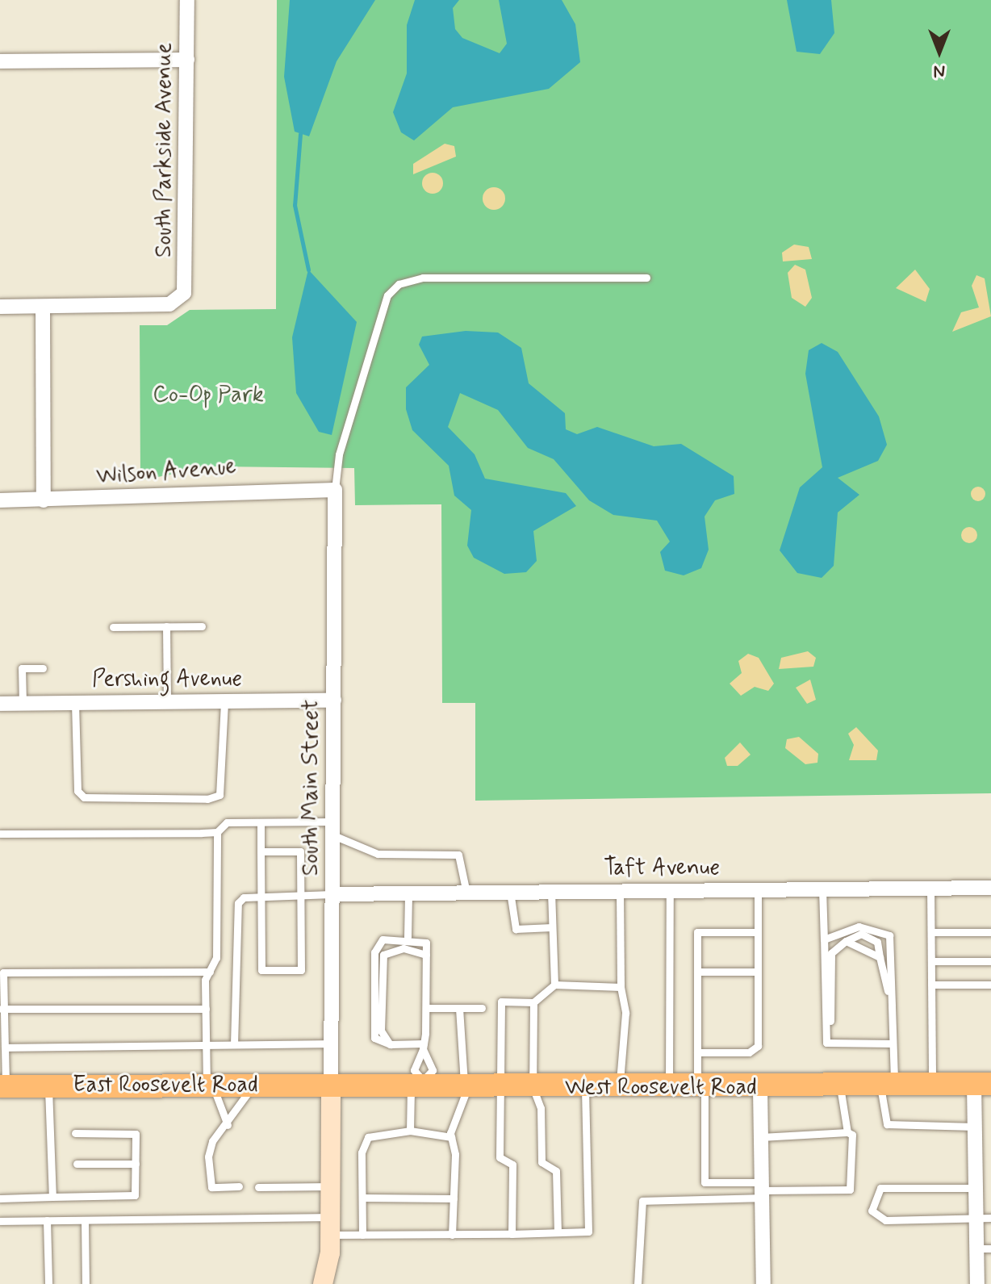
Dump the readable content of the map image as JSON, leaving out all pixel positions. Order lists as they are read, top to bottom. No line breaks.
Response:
{"streets":{"main road":["East Roosevelt Road","West Roosevelt Road"],"street":["South Parkside Avenue","Wilson Avenue","Pershing Avenue","South Main Street","Taft Avenue"]},"crossings":[["Wilson Avenue","South Main Street"],["Pershing Avenue","South Main Street"],["South Main Street","Taft Avenue"],["South Main Street","East Roosevelt Road"],["South Main Street","West Roosevelt Road"],["East Roosevelt Road","West Roosevelt Road"]],"parks":["Co-Op Park"],"north":"bottom"}
